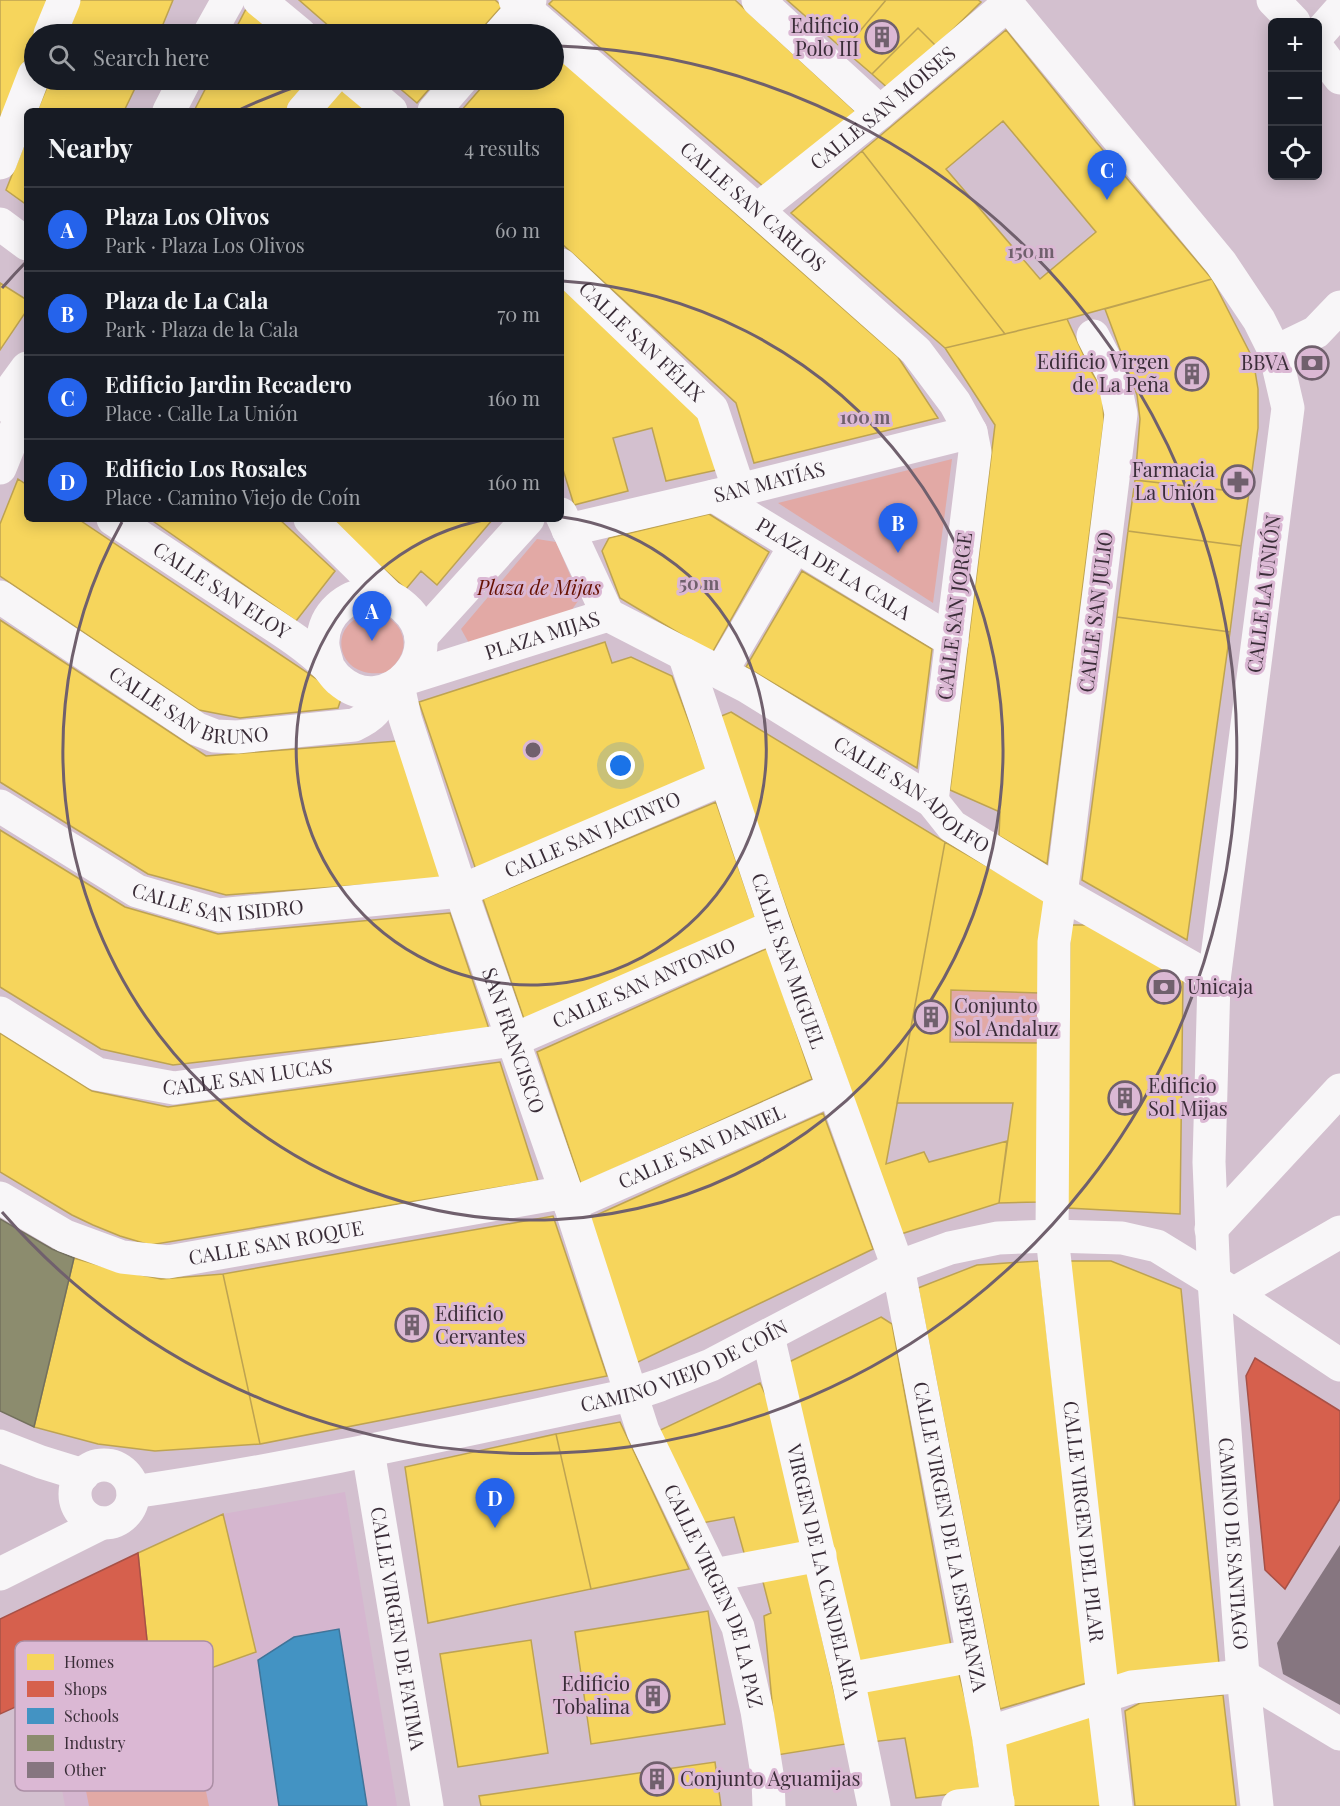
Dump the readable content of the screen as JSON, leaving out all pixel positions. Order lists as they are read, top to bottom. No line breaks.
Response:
{"streets":{"street":["CALLE SAN MOISES","CALLE SAN CARLOS","CALLE SAN FÉLIX","SAN MATÍAS","PLAZA DE LA CALA","CALLE SAN ELOY","CALLE LA UNIÓN","CALLE SAN JULIO","CALLE SAN JORGE","PLAZA MIJAS","CALLE SAN BRUNO","CALLE SAN ADOLFO","CALLE SAN JACINTO","CALLE SAN ISIDRO","CALLE SAN MIGUEL","CALLE SAN ANTONIO","SAN FRANCISCO","CALLE SAN LUCAS","CALLE SAN DANIEL","CALLE SAN ROQUE","CAMINO VIEJO DE COÍN","CALLE VIRGEN DEL PILAR","CALLE VIRGEN DE LA ESPERANZA","CAMINO DE SANTIAGO","VIRGEN DE LA CANDELARIA","CALLE VIRGEN DE LA PAZ","CALLE VIRGEN DE FATIMA"]},"crossings":[["CALLE SAN MOISES","CALLE SAN CARLOS"],["CALLE SAN MOISES","CALLE LA UNIÓN"],["CALLE SAN CARLOS","SAN MATÍAS"],["CALLE SAN CARLOS","CALLE SAN JORGE"],["CALLE SAN FÉLIX","SAN MATÍAS"],["CALLE SAN FÉLIX","PLAZA DE LA CALA"],["SAN MATÍAS","PLAZA DE LA CALA"],["SAN MATÍAS","CALLE SAN JORGE"],["SAN MATÍAS","PLAZA MIJAS"],["PLAZA DE LA CALA","CALLE SAN JORGE"],["CALLE SAN ELOY","PLAZA MIJAS"],["CALLE SAN ELOY","CALLE SAN BRUNO"],["CALLE SAN ELOY","SAN FRANCISCO"],["CALLE LA UNIÓN","CALLE SAN ADOLFO"],["CALLE LA UNIÓN","CAMINO VIEJO DE COÍN"],["CALLE LA UNIÓN","CAMINO DE SANTIAGO"],["CALLE SAN JULIO","CALLE SAN ADOLFO"],["CALLE SAN JULIO","CAMINO VIEJO DE COÍN"],["CALLE SAN JULIO","CALLE VIRGEN DEL PILAR"],["CALLE SAN JORGE","CALLE SAN ADOLFO"],["PLAZA MIJAS","CALLE SAN BRUNO"],["PLAZA MIJAS","CALLE SAN ADOLFO"],["PLAZA MIJAS","SAN FRANCISCO"],["CALLE SAN BRUNO","SAN FRANCISCO"],["CALLE SAN ADOLFO","CALLE SAN MIGUEL"],["CALLE SAN JACINTO","CALLE SAN ISIDRO"],["CALLE SAN JACINTO","CALLE SAN MIGUEL"],["CALLE SAN JACINTO","SAN FRANCISCO"],["CALLE SAN ISIDRO","SAN FRANCISCO"],["CALLE SAN MIGUEL","CALLE SAN ANTONIO"],["CALLE SAN MIGUEL","CALLE SAN DANIEL"],["CALLE SAN MIGUEL","CAMINO VIEJO DE COÍN"],["CALLE SAN MIGUEL","CALLE VIRGEN DE LA ESPERANZA"],["CALLE SAN ANTONIO","SAN FRANCISCO"],["CALLE SAN ANTONIO","CALLE SAN LUCAS"],["SAN FRANCISCO","CALLE SAN LUCAS"],["SAN FRANCISCO","CALLE SAN DANIEL"],["SAN FRANCISCO","CALLE SAN ROQUE"],["SAN FRANCISCO","CAMINO VIEJO DE COÍN"],["SAN FRANCISCO","CALLE VIRGEN DE LA PAZ"],["CALLE SAN DANIEL","CALLE SAN ROQUE"],["CAMINO VIEJO DE COÍN","CALLE VIRGEN DEL PILAR"],["CAMINO VIEJO DE COÍN","CALLE VIRGEN DE LA ESPERANZA"],["CAMINO VIEJO DE COÍN","CAMINO DE SANTIAGO"],["CAMINO VIEJO DE COÍN","VIRGEN DE LA CANDELARIA"],["CAMINO VIEJO DE COÍN","CALLE VIRGEN DE LA PAZ"],["CAMINO VIEJO DE COÍN","CALLE VIRGEN DE FATIMA"]],"parks":["Plaza de Mijas"],"places":{"building":["Edificio Polo III","Edificio Virgen de La Peña","Conjunto Sol Andaluz","Edificio Sol Mijas","Edificio Cervantes","Edificio Tobalina","Conjunto Aguamijas"],"bank":["BBVA","Unicaja"],"pharmacy":["Farmacia La Unión"]},"legend":["Homes","Shops","Schools","Industry","Other"],"page":{"map_buttons":["+","−"],"search":"Search here","heading":["Nearby","4 results"],"pins":["C","B","A","D"],"list":[{"mark":"A","name":"Plaza Los Olivos","note":"Park · Plaza Los Olivos","value":"60 m"},{"mark":"B","name":"Plaza de La Cala","note":"Park · Plaza de la Cala","value":"70 m"},{"mark":"C","name":"Edificio Jardin Recadero","note":"Place · Calle La Unión","value":"160 m"},{"mark":"D","name":"Edificio Los Rosales","note":"Place · Camino Viejo de Coín","value":"160 m"}]},"rings":["150 m","100 m","50 m"]}
